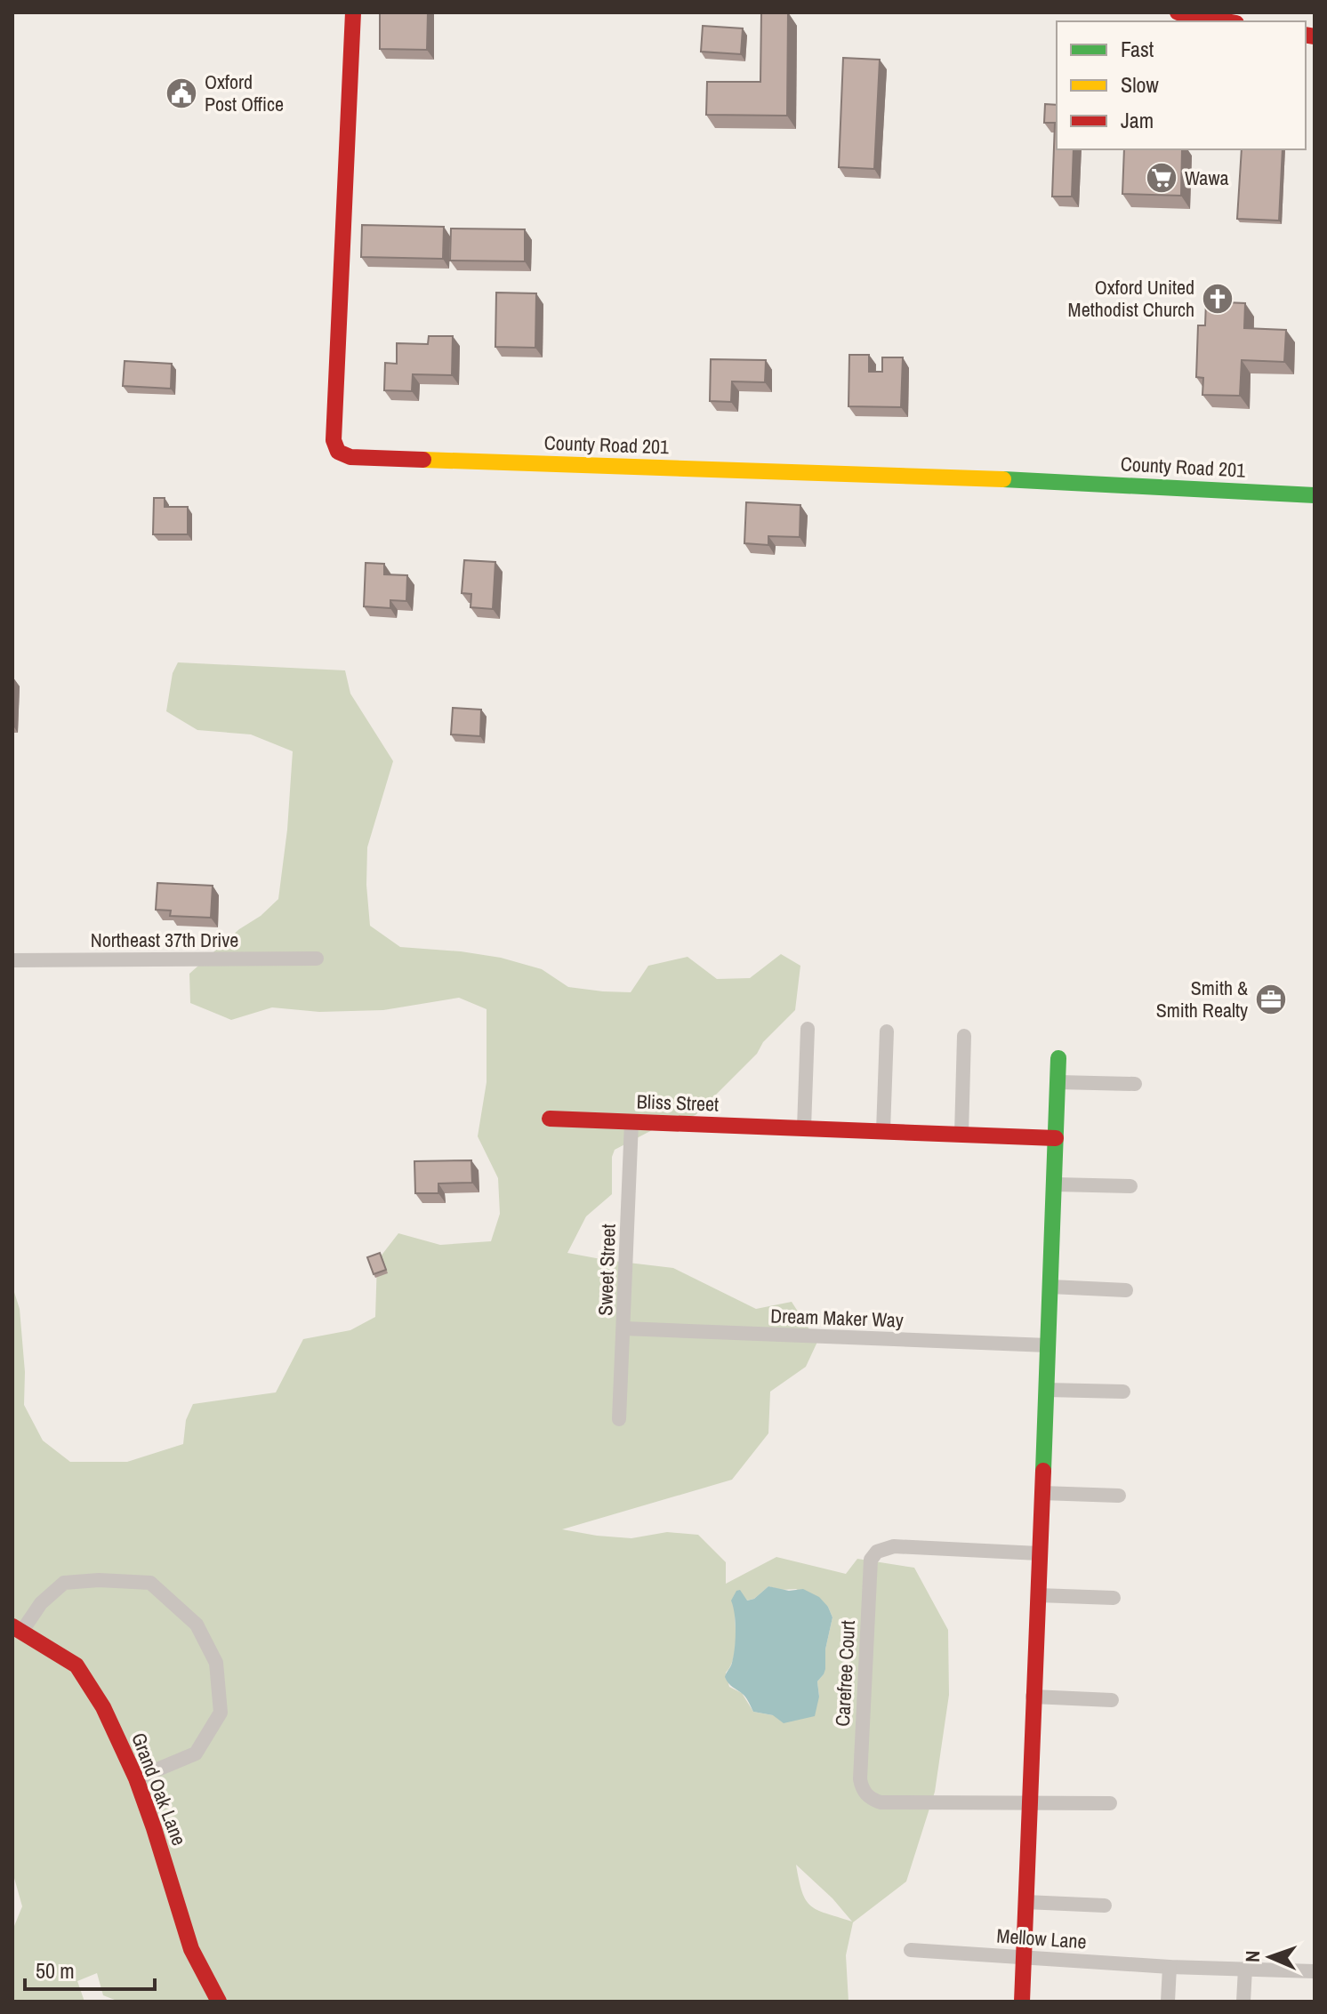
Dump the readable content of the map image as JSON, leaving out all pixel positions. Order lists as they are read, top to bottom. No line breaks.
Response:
{"streets":{"street":["County Road 201","Northeast 37th Drive","Bliss Street","Sweet Street","Dream Maker Way","Carefree Court","Grand Oak Lane","Mellow Lane"]},"crossings":[["Bliss Street","Sweet Street"],["Sweet Street","Dream Maker Way"]],"places":{"public building":["Oxford Post Office"],"supermarket":["Wawa"],"church":["Oxford United Methodist Church"],"office":["Smith & Smith Realty"]},"legend":["Fast","Slow","Jam"],"scale_bar":"50 m","north":"left"}
